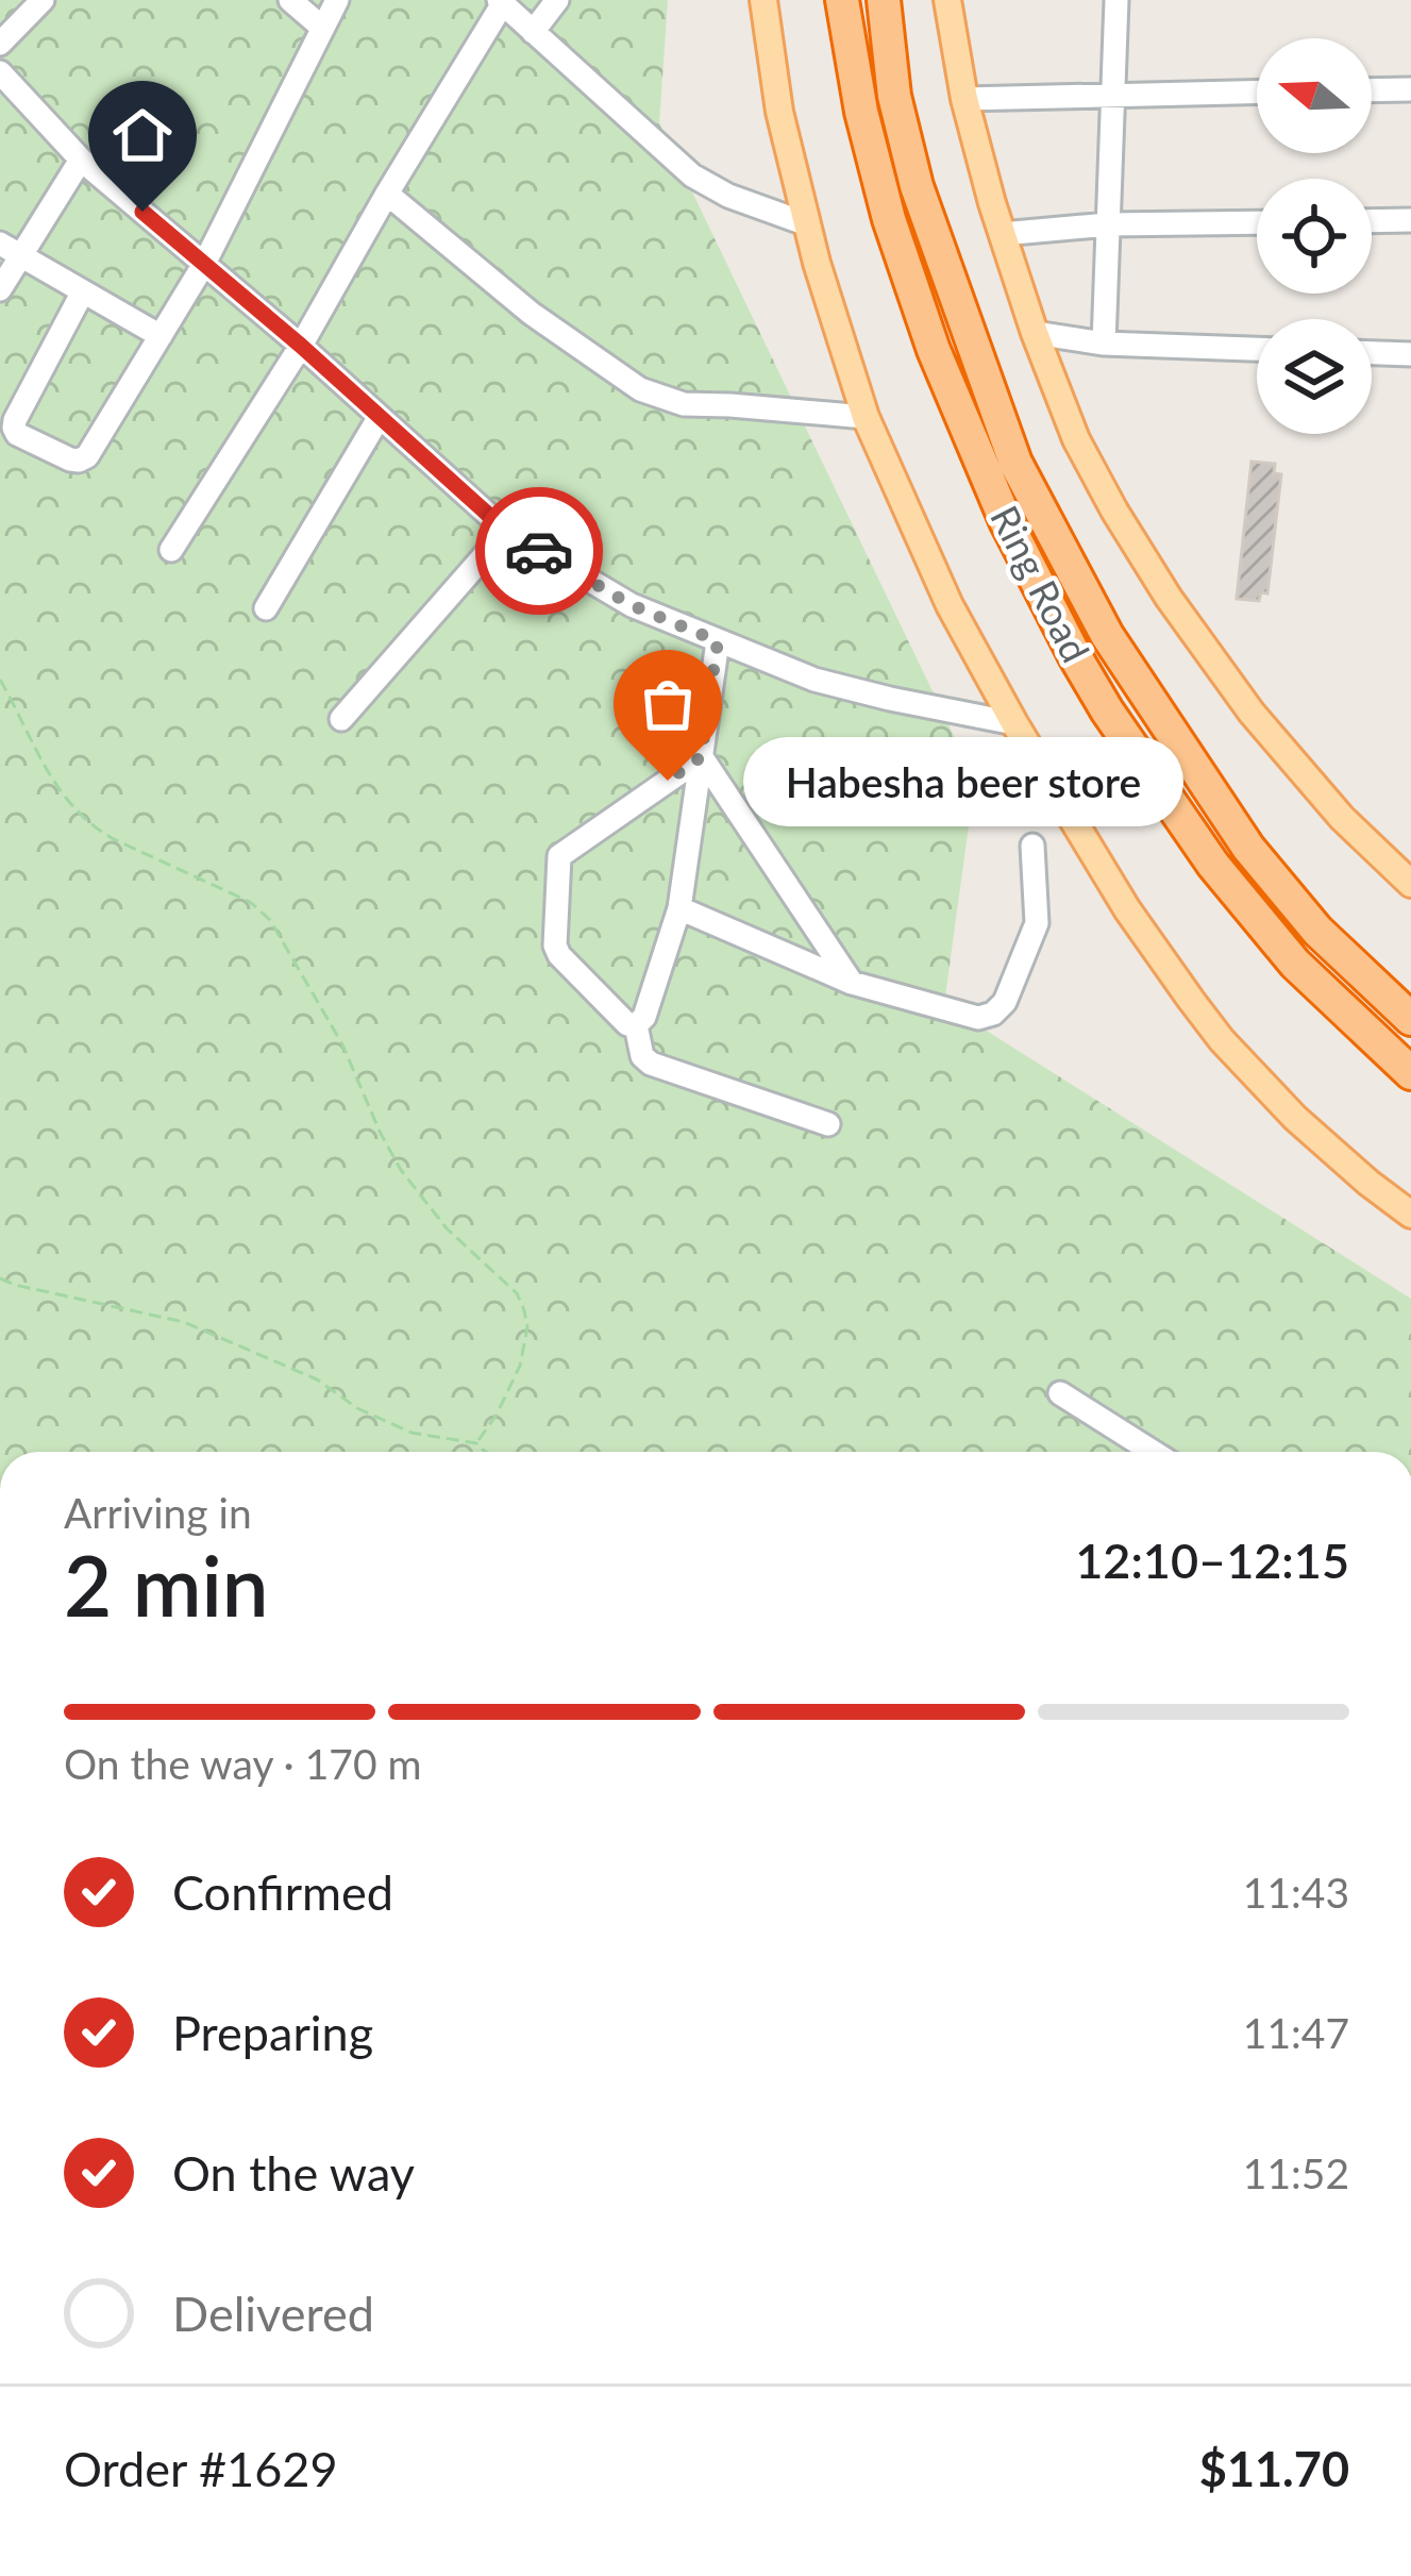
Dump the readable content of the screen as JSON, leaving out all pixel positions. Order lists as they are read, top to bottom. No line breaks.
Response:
{"streets":{"highway":["Ring Road"]},"places":["Habesha beer store"],"north":"left","page":{"bubble":"Habesha beer store","heading":["2 min","Arriving in","12:10–12:15"],"panel":["Order #1629","$11.70"],"bar":"On the way · 170 m","list":[["Confirmed","11:43"],["Preparing","11:47"],["On the way","11:52"],"Delivered"]}}
